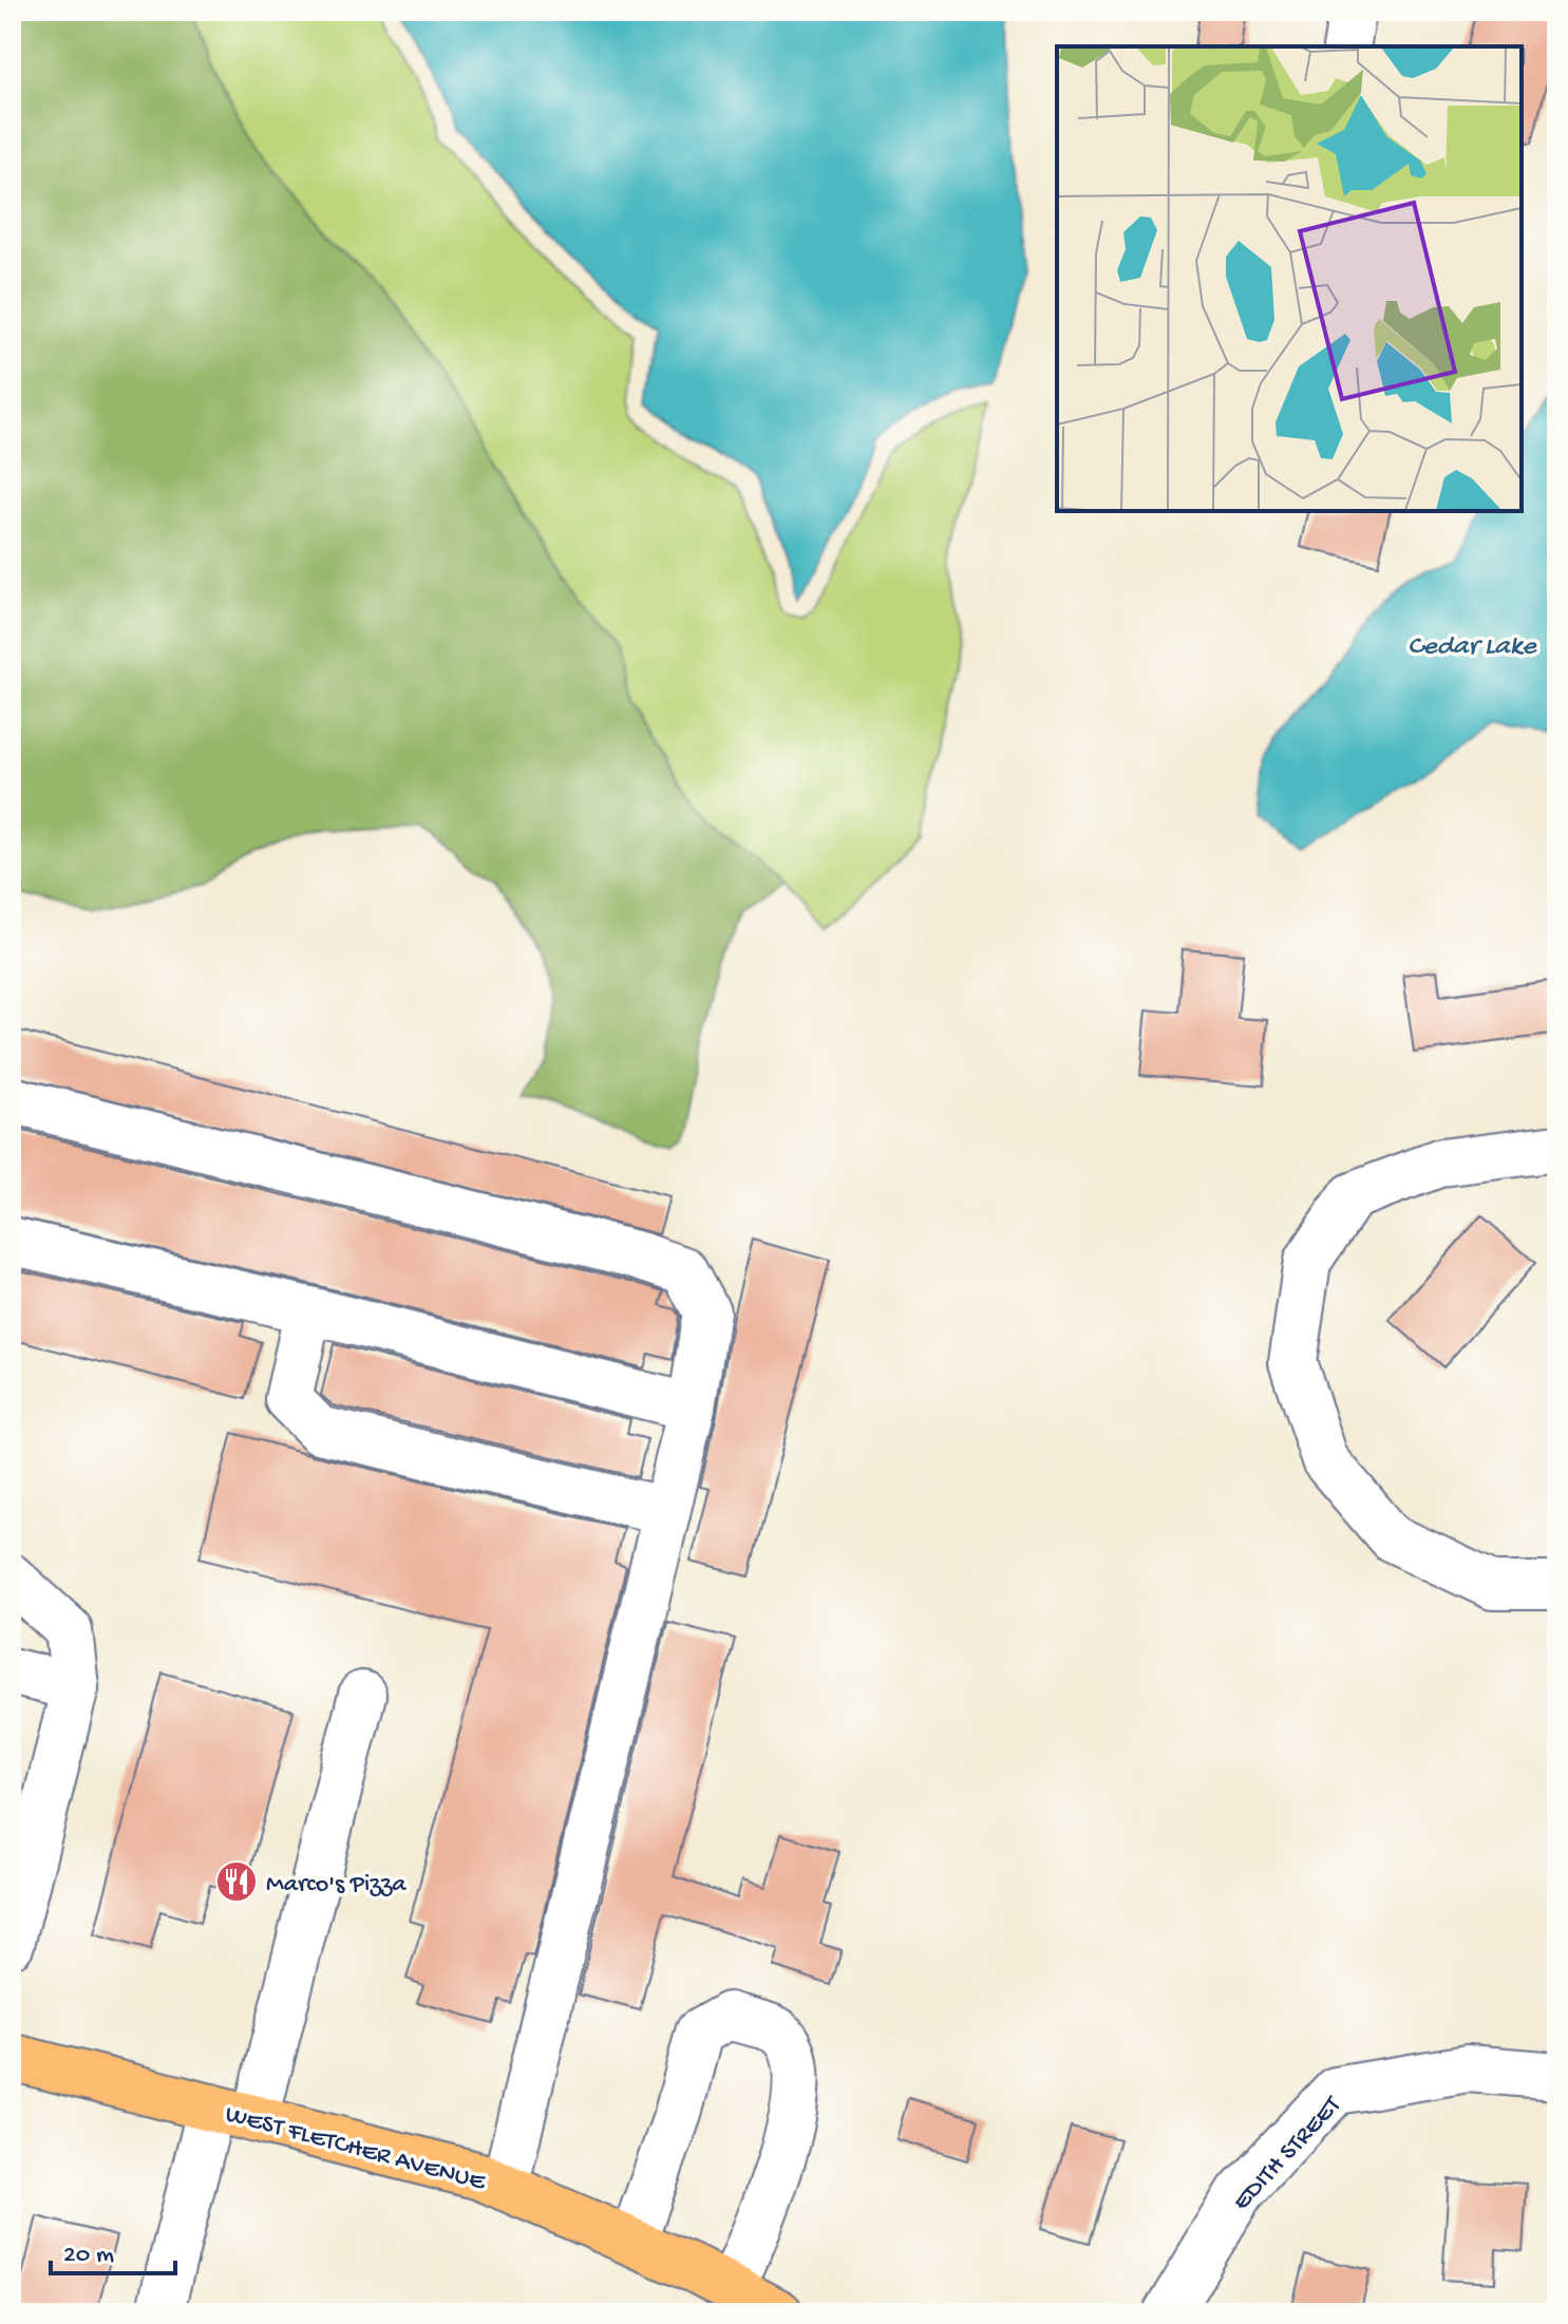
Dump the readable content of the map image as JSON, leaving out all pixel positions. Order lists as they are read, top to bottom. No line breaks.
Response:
{"streets":{"main road":["WEST FLETCHER AVENUE"],"street":["EDITH STREET"]},"water":["Cedar Lake"],"places":{"restaurant":["Marco's Pizza"]},"scale_bar":"20 m"}
